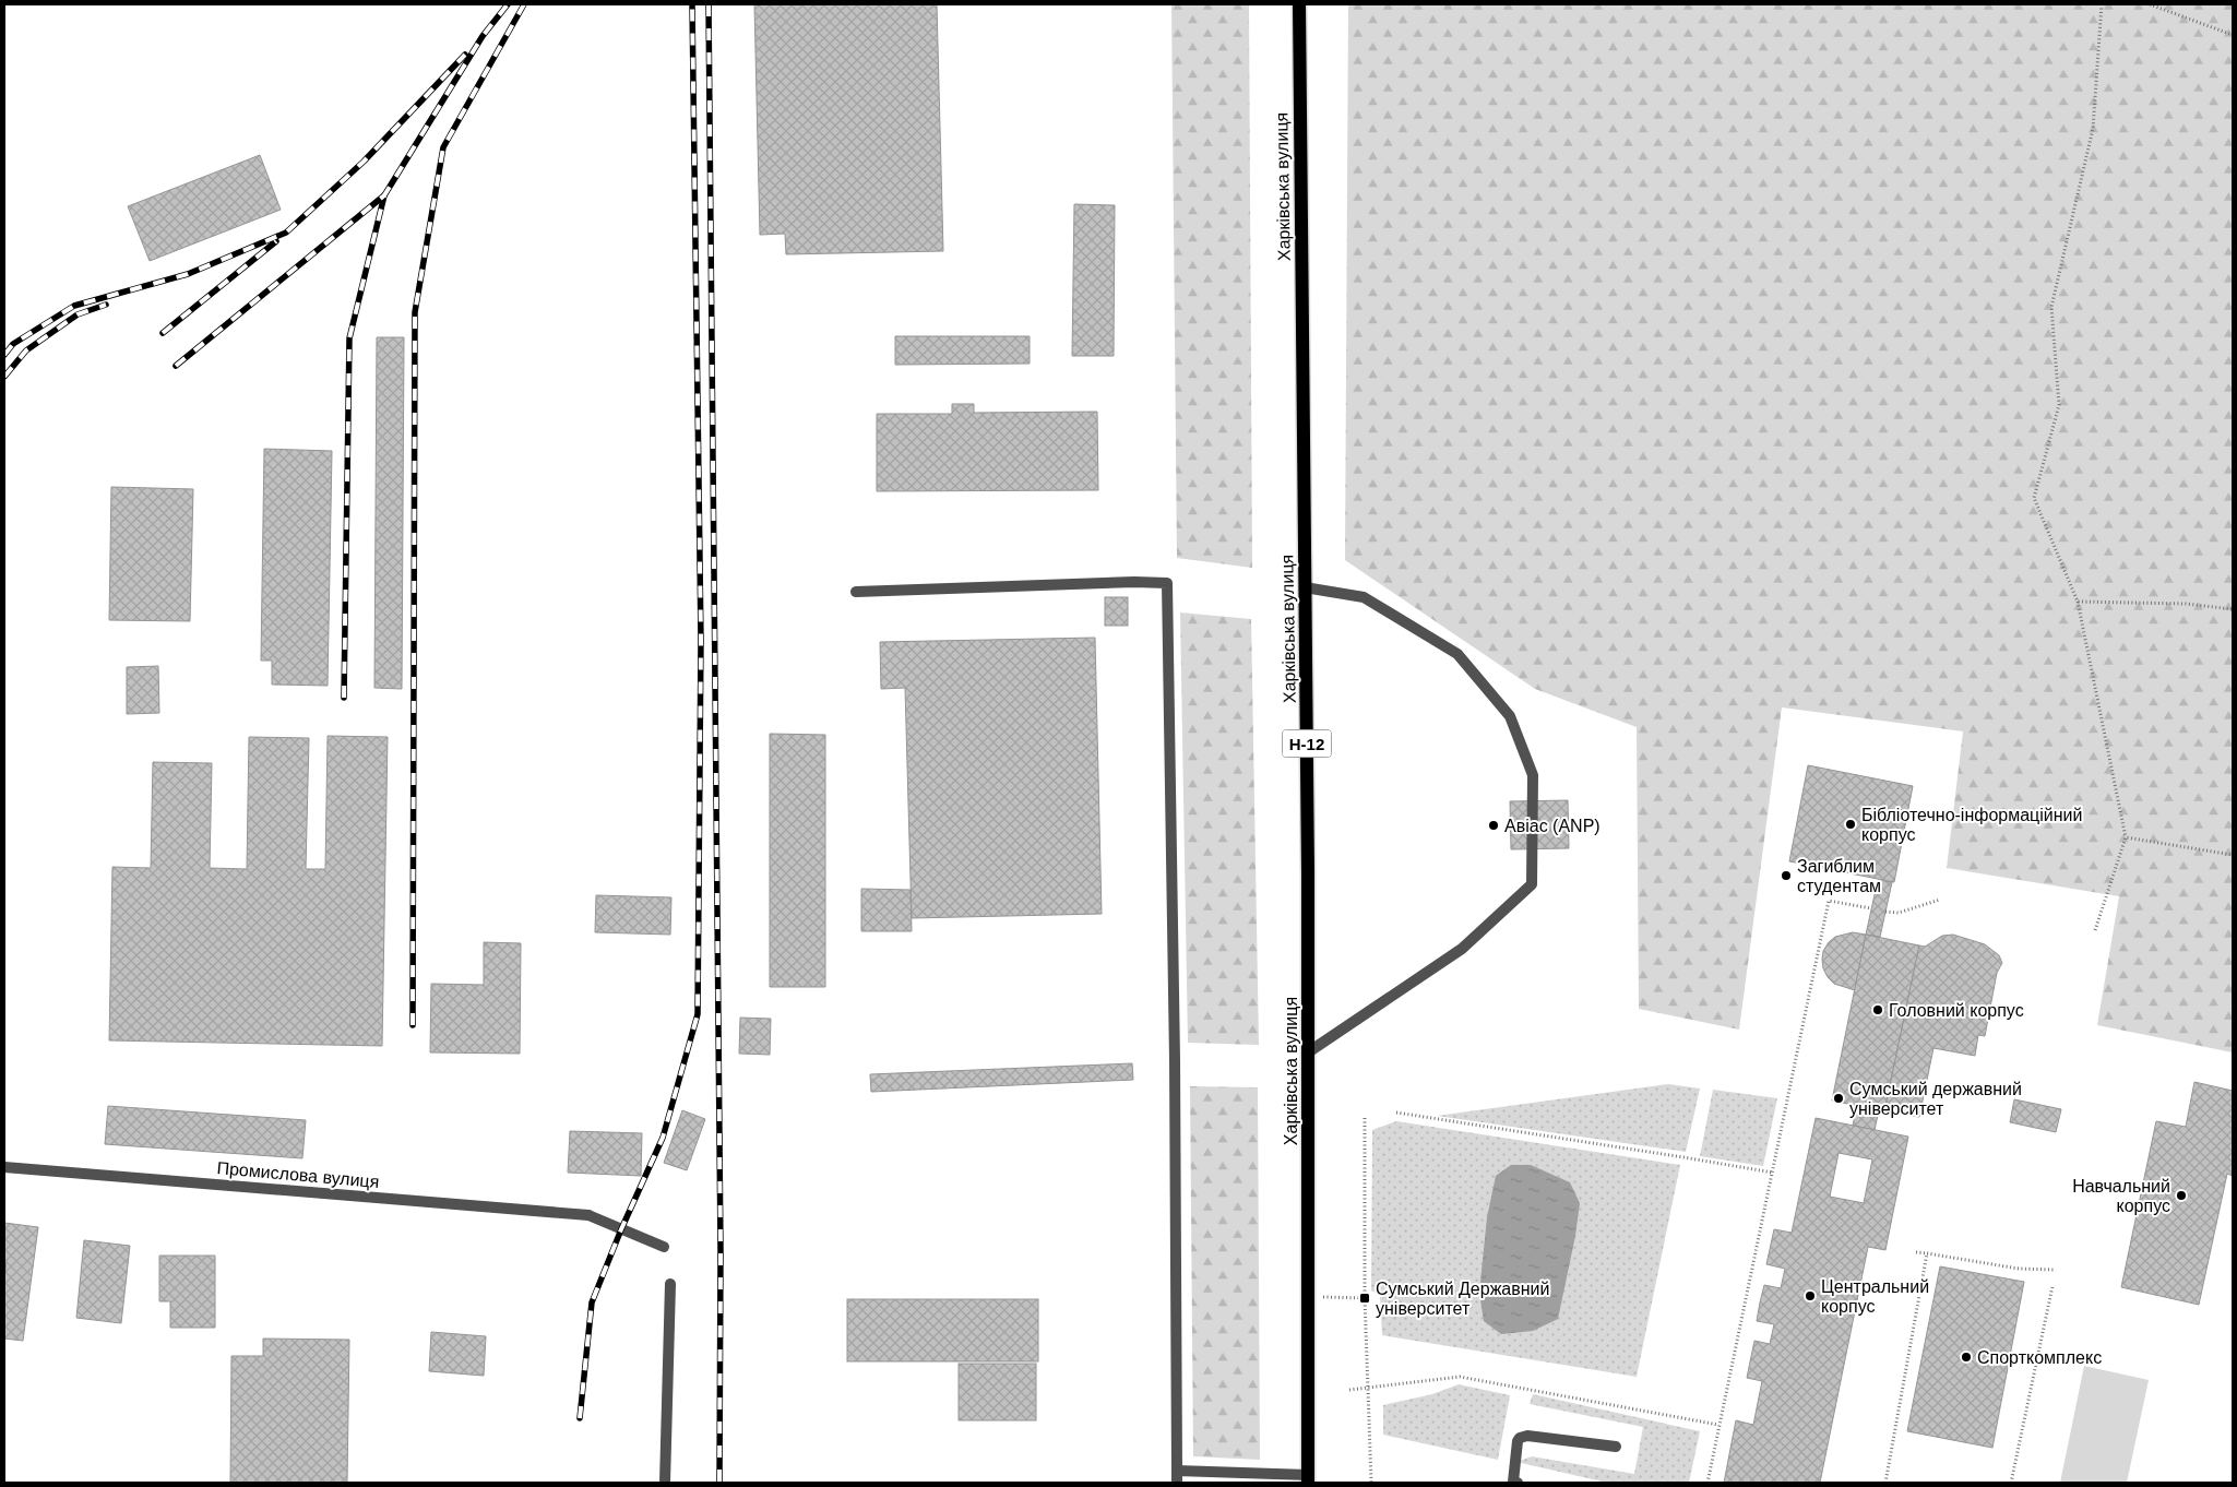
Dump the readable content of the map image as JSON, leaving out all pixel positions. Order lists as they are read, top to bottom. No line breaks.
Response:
{"streets":{"main road":["Харківська вулиця","Н-12"],"street":["Промислова вулиця"]},"places":{"other":["Бібліотечно-інформаційний корпус","Авіас (ANP)","Загиблим студентам","Головний корпус","Сумський державний університет","Навчальний корпус","Центральний корпус","Спорткомплекс"],"transit":["Сумський Державний університет"]}}
